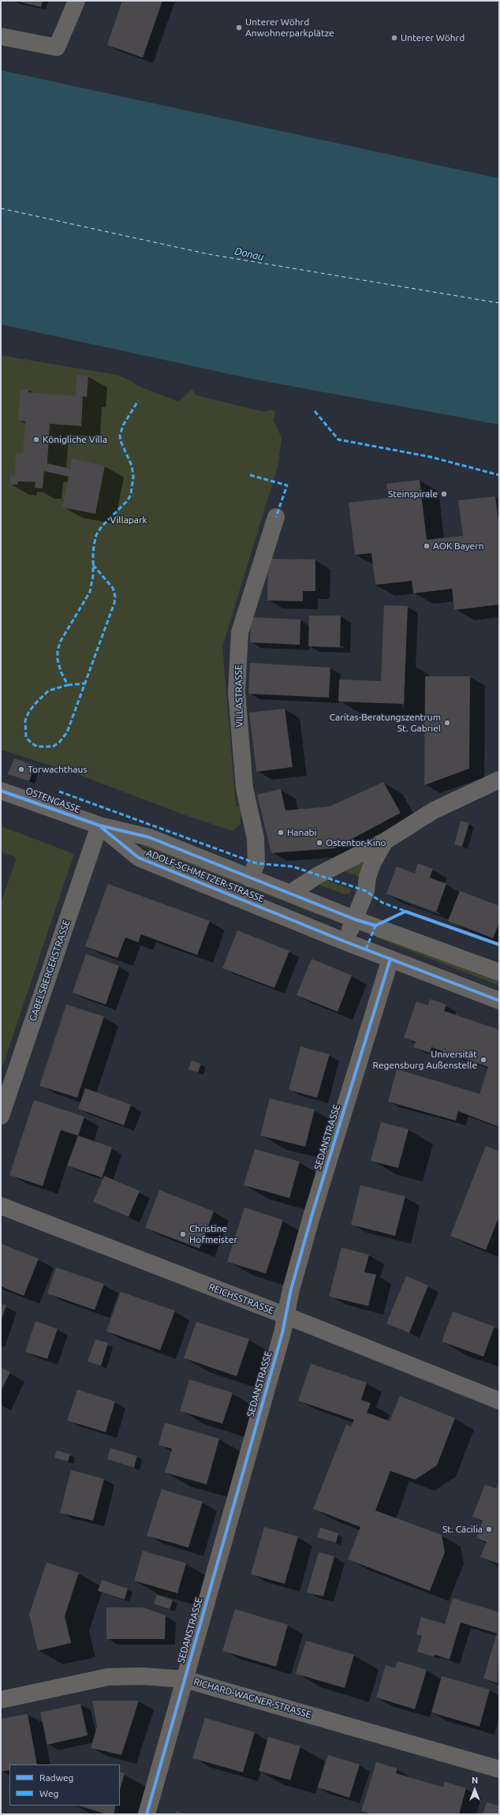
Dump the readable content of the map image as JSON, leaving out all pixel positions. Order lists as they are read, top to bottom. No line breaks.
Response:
{"streets":{"street":["VILLASTRASSE","OSTENGASSE","ADOLF-SCHMETZER-STRASSE","GABELSBERGERSTRASSE","SEDANSTRASSE","REICHSSTRASSE","RICHARD-WAGNER-STRASSE"]},"crossings":[["VILLASTRASSE","ADOLF-SCHMETZER-STRASSE"],["OSTENGASSE","ADOLF-SCHMETZER-STRASSE"],["OSTENGASSE","GABELSBERGERSTRASSE"],["ADOLF-SCHMETZER-STRASSE","GABELSBERGERSTRASSE"],["ADOLF-SCHMETZER-STRASSE","SEDANSTRASSE"],["SEDANSTRASSE","REICHSSTRASSE"],["SEDANSTRASSE","RICHARD-WAGNER-STRASSE"]],"water":["Donau"],"parks":["Villapark"],"places":["Unterer Wöhrd Anwohnerparkplätze","Unterer Wöhrd","Königliche Villa","Steinspirale","AOK Bayern","Caritas-Beratungszentrum St. Gabriel","Torwachthaus","Hanabi","Ostentor-Kino","Universität Regensburg Außenstelle","Christine Hofmeister","St. Cäcilia"],"legend":["Radweg","Weg"],"north":"top"}
